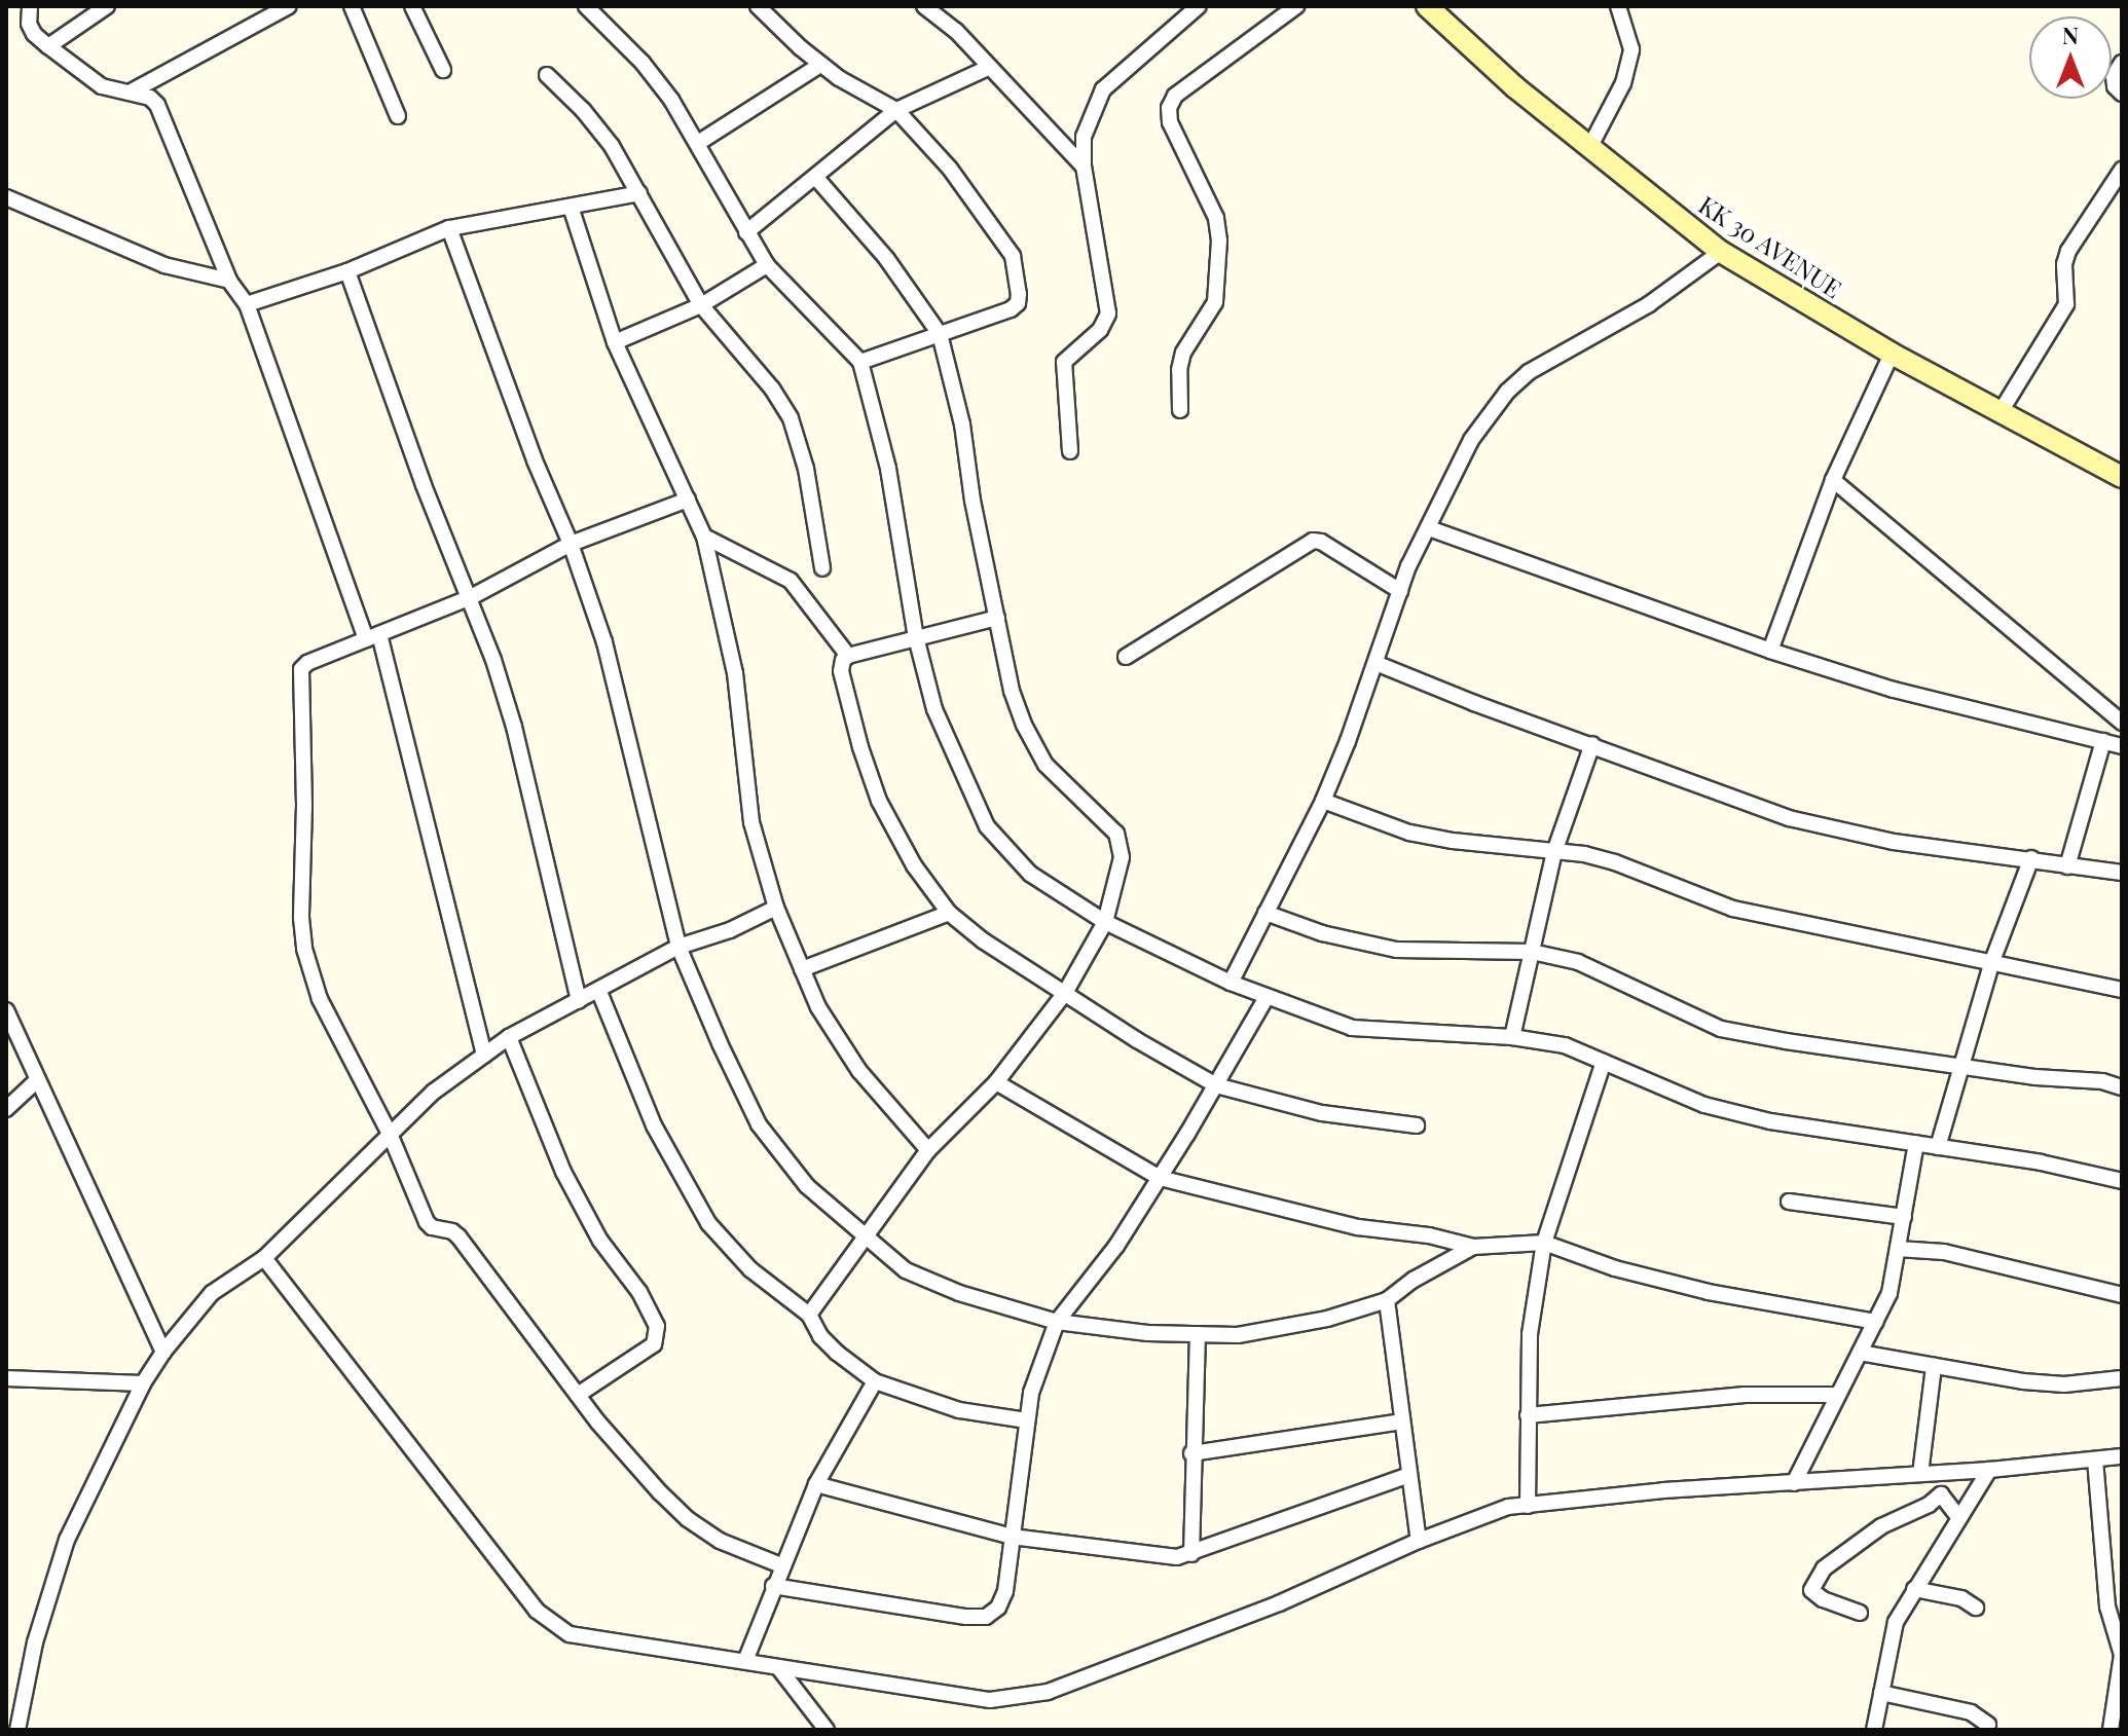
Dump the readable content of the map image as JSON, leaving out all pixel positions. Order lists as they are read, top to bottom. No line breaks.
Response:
{"streets":{"main road":["KK 30 AVENUE"]},"north":"top"}
